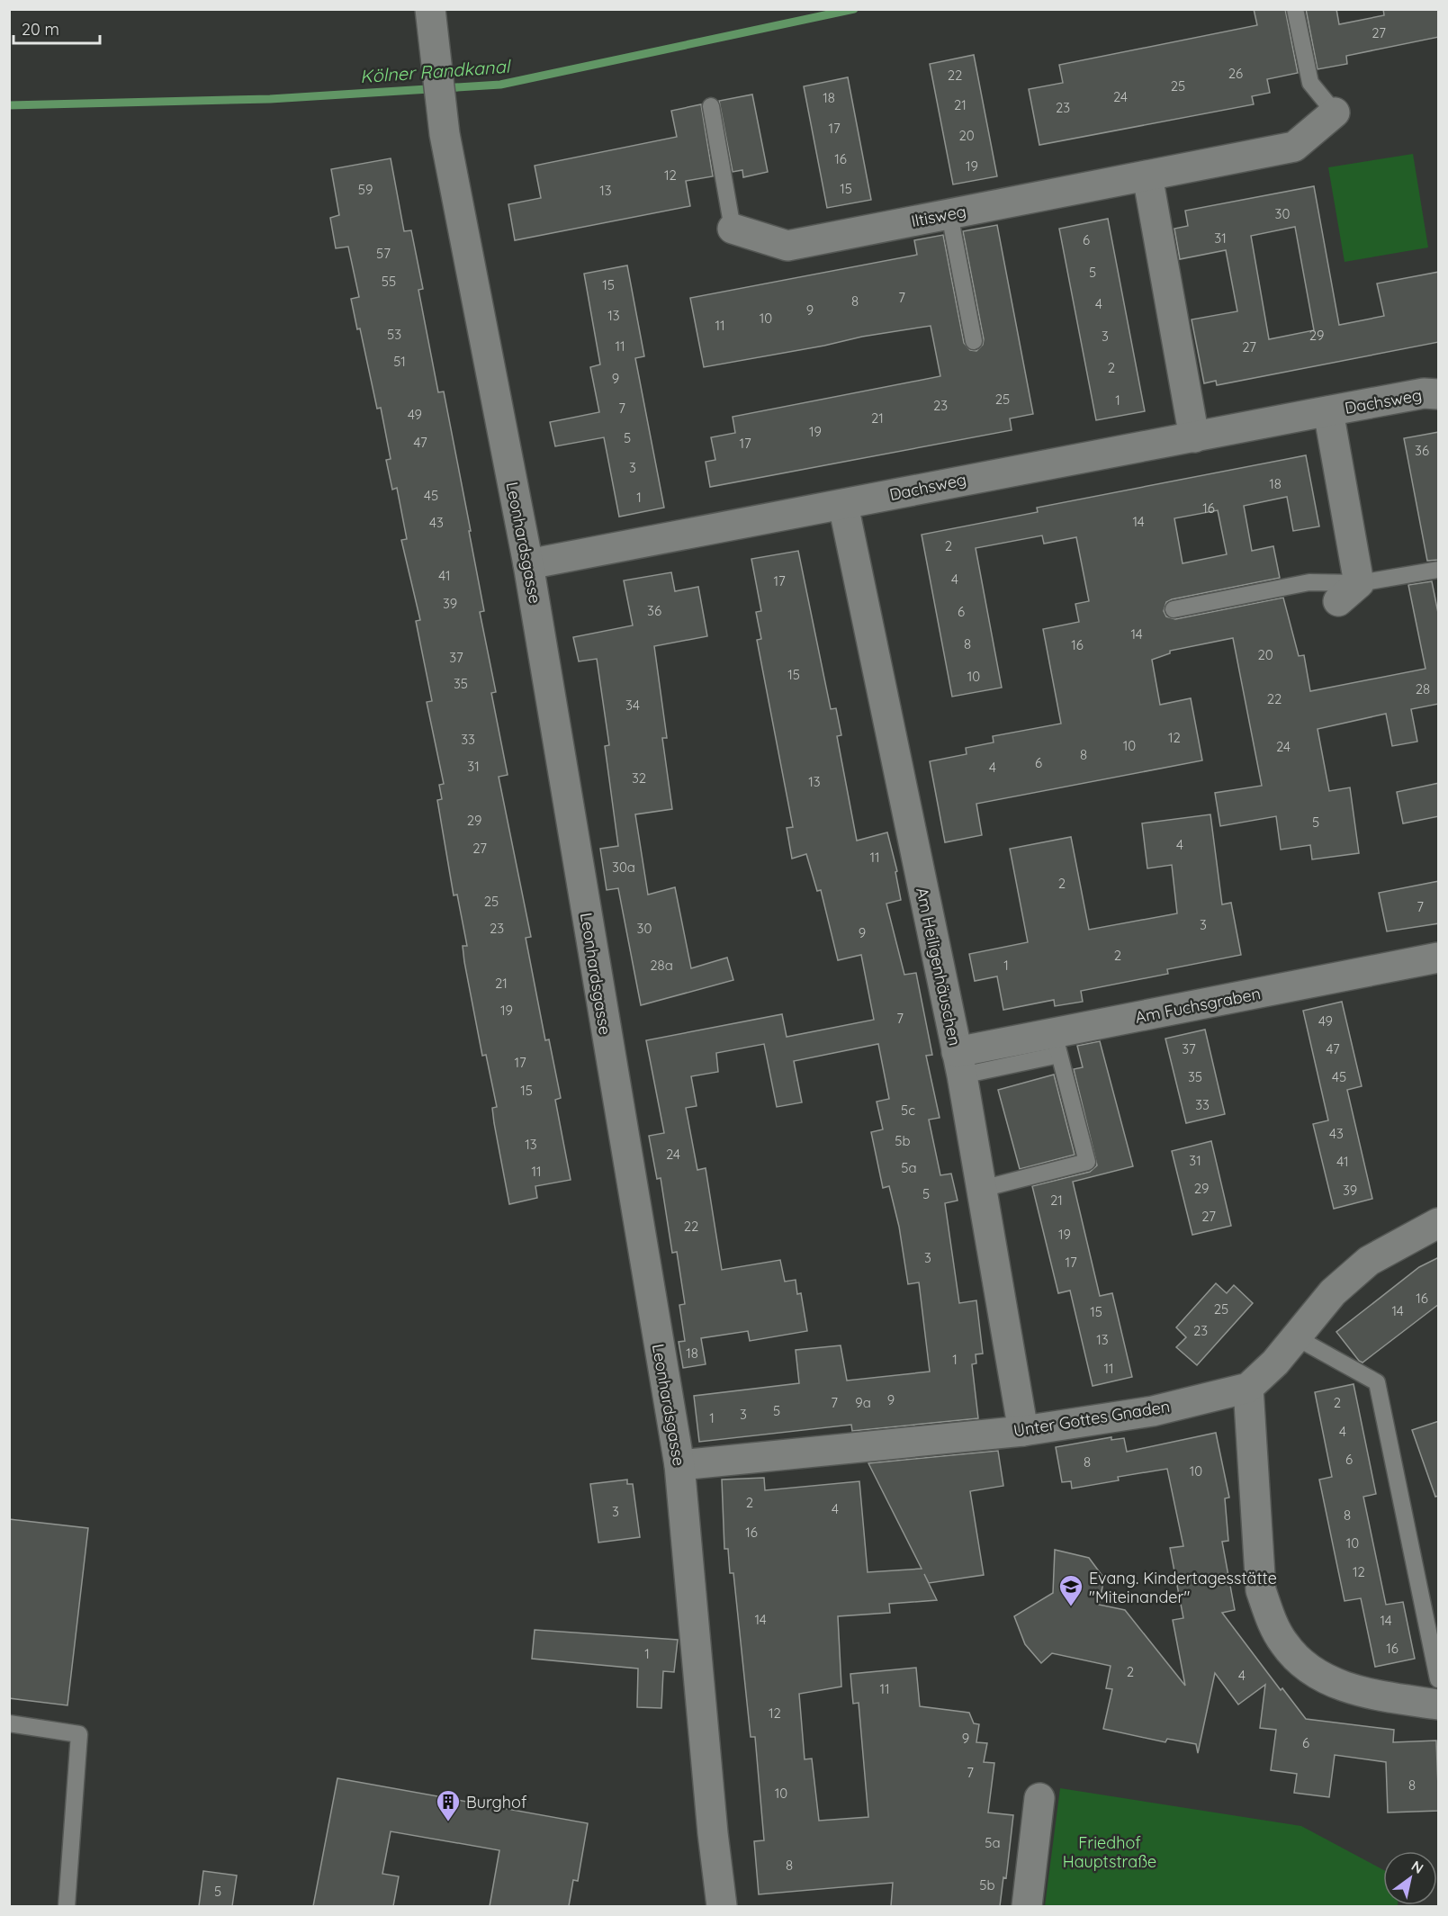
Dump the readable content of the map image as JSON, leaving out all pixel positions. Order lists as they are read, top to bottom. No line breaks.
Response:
{"streets":{"street":["Iltisweg","Dachsweg","Leonhardsgasse","Am Heiligenhäuschen","Am Fuchsgraben","Unter Gottes Gnaden"]},"crossings":[["Dachsweg","Leonhardsgasse"],["Dachsweg","Am Heiligenhäuschen"],["Leonhardsgasse","Unter Gottes Gnaden"],["Am Heiligenhäuschen","Am Fuchsgraben"],["Am Heiligenhäuschen","Unter Gottes Gnaden"]],"water":["Kölner Randkanal"],"parks":["Friedhof Hauptstraße"],"places":{"school or university":["Evang. Kindertagesstätte \"Miteinander\""],"building":["Burghof"]},"house_numbers":["27","26","22","25","24","18","21","23","17","20","16","19","12","15","59","13","30","31","6","57","5","55","15","7","8","4","9","13","10","11","53","29","3","11","27","51","2","9","25","1","23","7","49","21","19","5","47","17","36","3","18","45","1","16","14","43","2","41","4","17","39","36","6","14","8","16","20","37","15","10","35","28","22","34","12","33","10","24","8","6","31","4","32","13","29","5","4","27","11","30a","2","25","7","3","23","30","9","2","28a","1","21","19","7","49","37","47","17","35","45","15","33","5c","43","5b","13","24","31","41","5a","11","29","39","5","21","27","22","19","3","17","16","25","14","15","23","13","18","1","11","9","7","9a","2","5","3","1","4","6","8","10","2","4","3","8","16","10","12","14","14","16","1","2","4","11","12","9","6","7","8","10","5a","8","5b","5"],"scale_bar":"20 m","north":"top right"}
